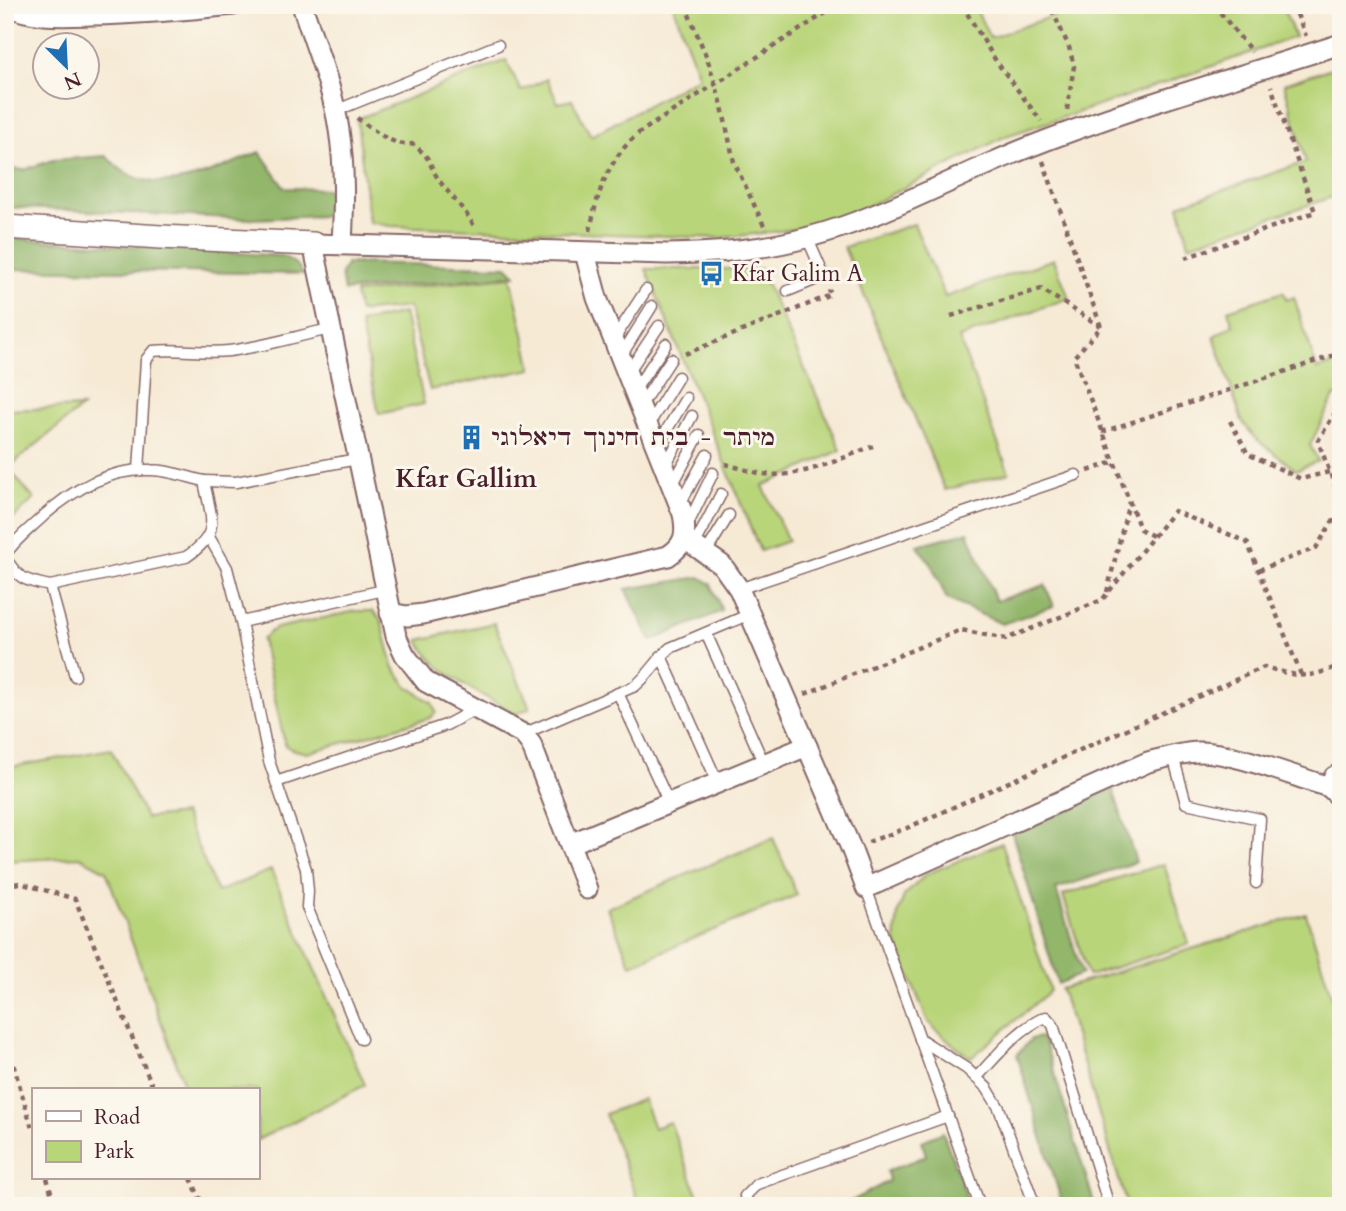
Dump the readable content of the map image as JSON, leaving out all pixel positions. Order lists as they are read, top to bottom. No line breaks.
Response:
{"districts":["Kfar Gallim"],"places":{"bus stop":["Kfar Galim A"],"building":["מיתר - בית חינוך דיאלוגי"]},"legend":["Road","Park"],"north":"bottom right"}
